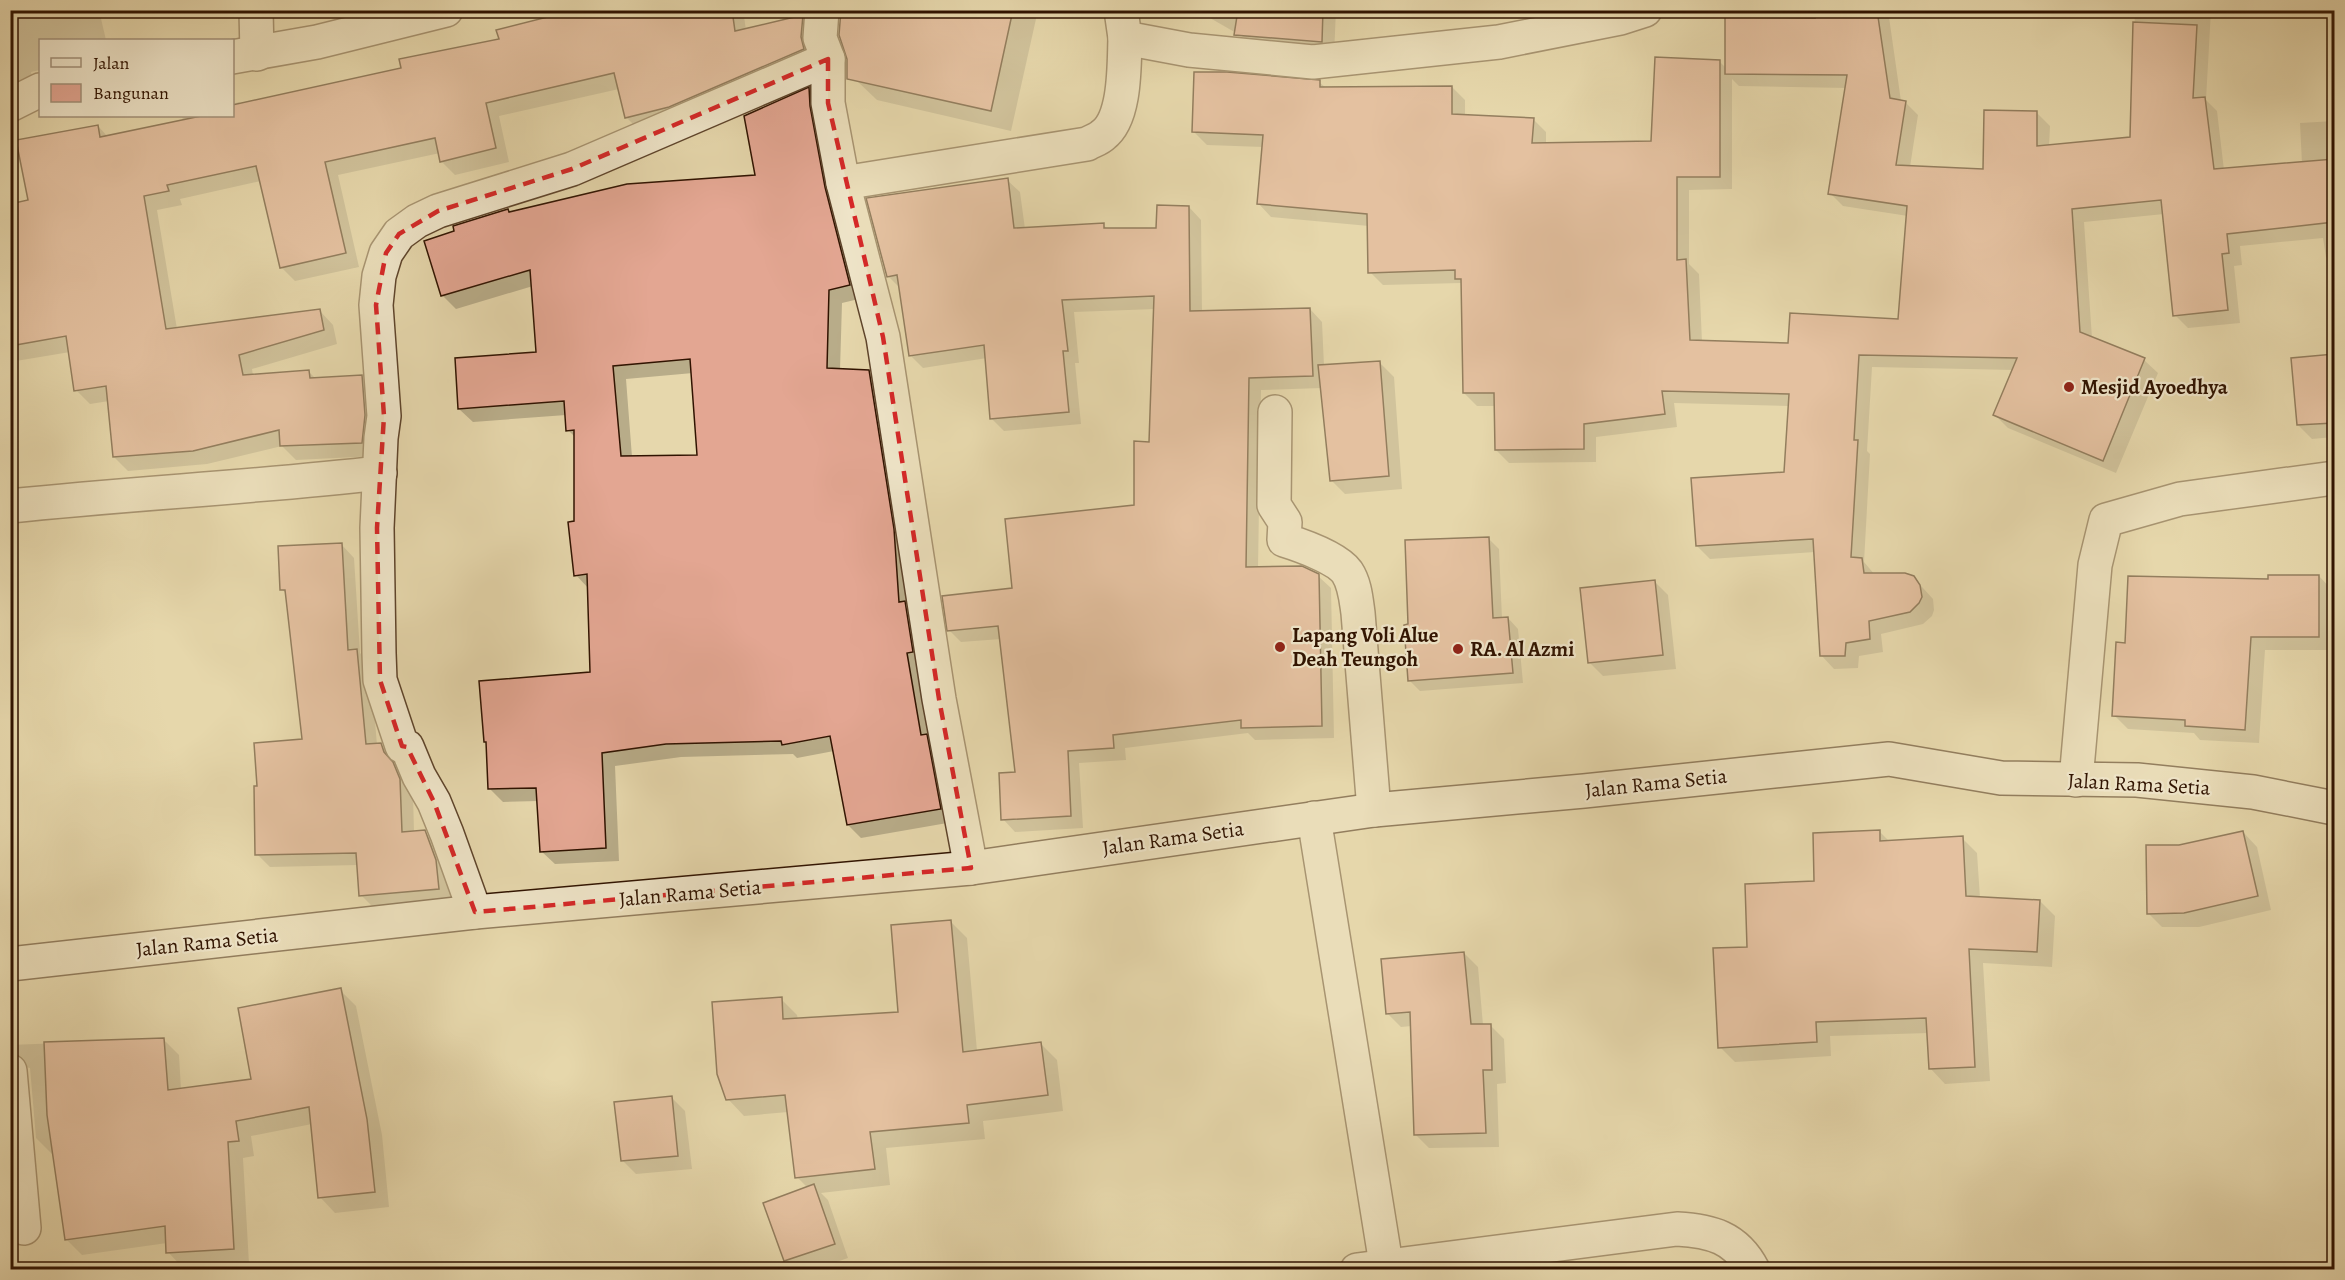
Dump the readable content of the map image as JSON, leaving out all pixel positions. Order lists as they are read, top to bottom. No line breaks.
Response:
{"streets":{"street":["Jalan Rama Setia"]},"places":["Mesjid Ayoedhya","Lapang Voli Alue Deah Teungoh","RA. Al Azmi"],"legend":["Jalan","Bangunan"]}
